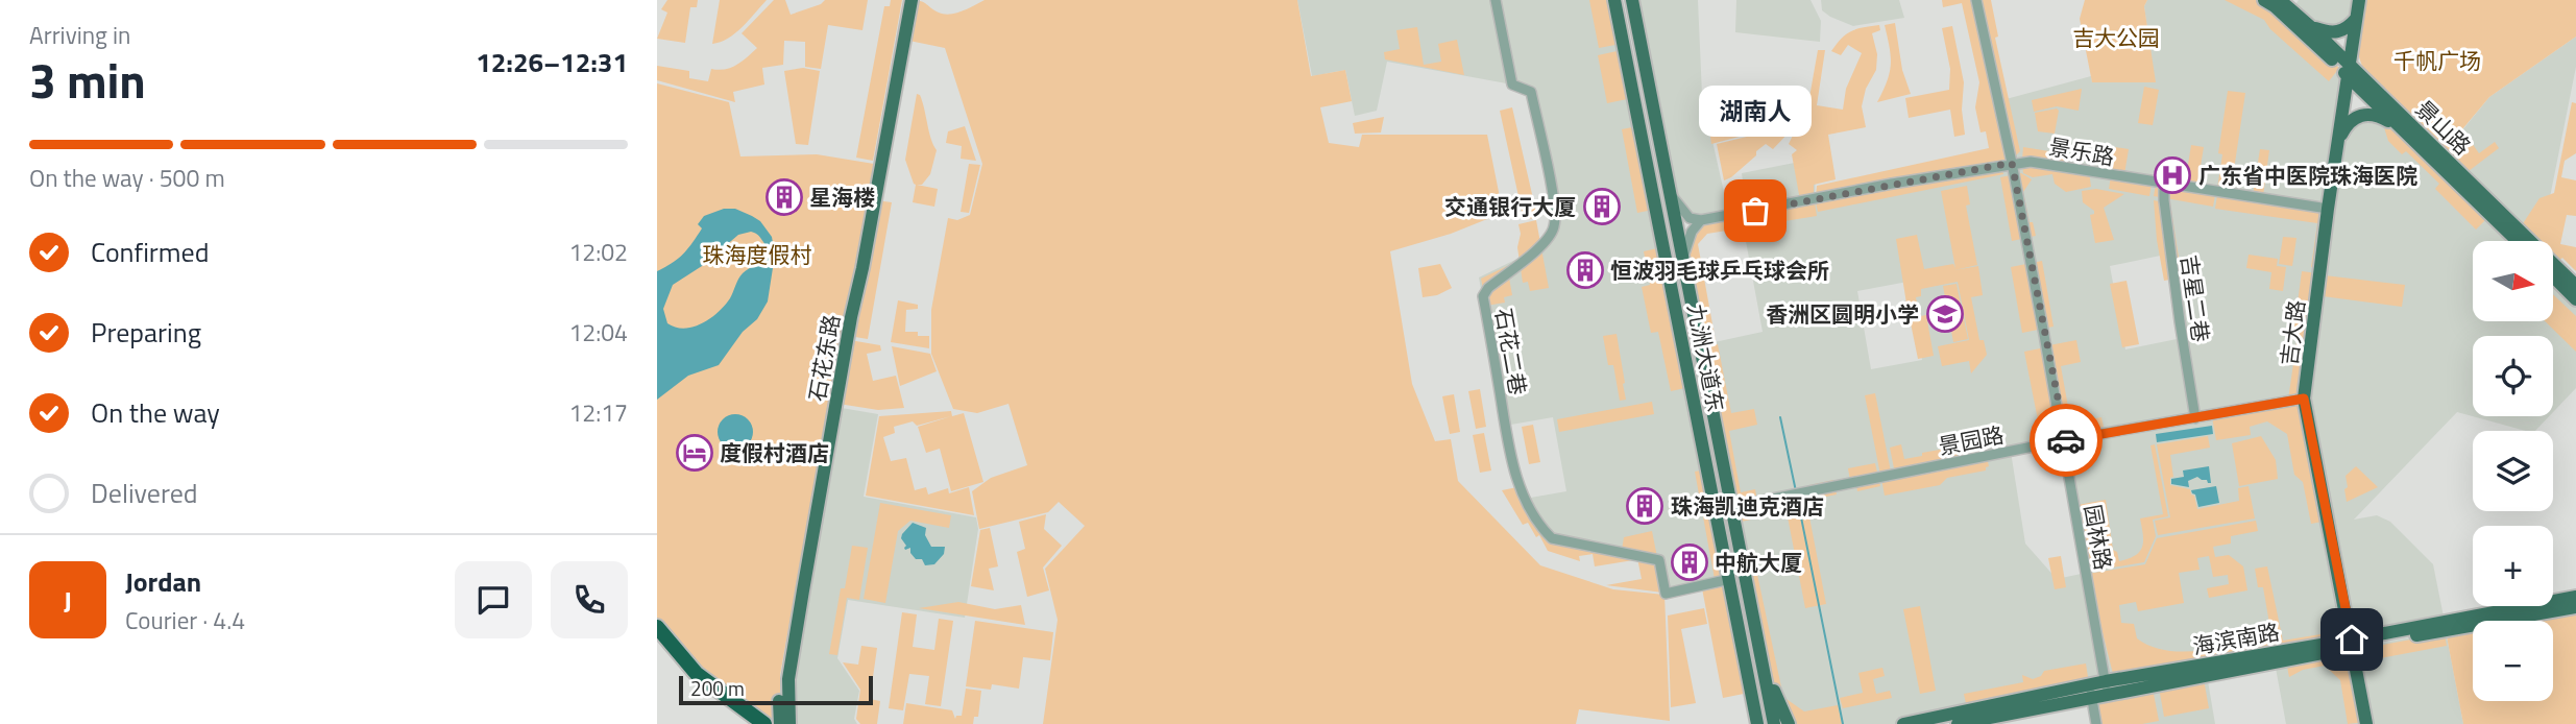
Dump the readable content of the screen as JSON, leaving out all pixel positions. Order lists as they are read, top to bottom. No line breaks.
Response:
{"streets":{"main road":["景山路","吉大路","石花东路","九洲大道东","海滨南路"],"street":["景乐路","吉星二巷","石花二巷","景园路","园林路"]},"crossings":[["景山路","吉大路"],["景乐路","吉星二巷"],["景乐路","吉大路"],["景乐路","园林路"],["吉星二巷","景园路"],["吉大路","景园路"],["吉大路","海滨南路"],["石花二巷","九洲大道东"],["九洲大道东","景园路"],["景园路","园林路"],["园林路","海滨南路"]],"parks":["吉大公园","千帆广场","珠海度假村"],"places":{"hospital":["广东省中医院珠海医院"],"building":["星海楼","交通银行大厦","恒波羽毛球乒乓球会所","珠海凯迪克酒店","中航大厦"],"other":["湖南人"],"school or university":["香洲区圆明小学"],"hotel":["度假村酒店"]},"scale_bar":"200 m","north":"right","page":{"heading":["3 min","Arriving in","12:26–12:31"],"panel":["Jordan","Courier · 4.4"],"bubble":"湖南人","bar":"On the way · 500 m","list":[["Confirmed","12:02"],["Preparing","12:04"],["On the way","12:17"],"Delivered"],"map_buttons":["+","−"],"round":"J","scale":"200 m"}}
